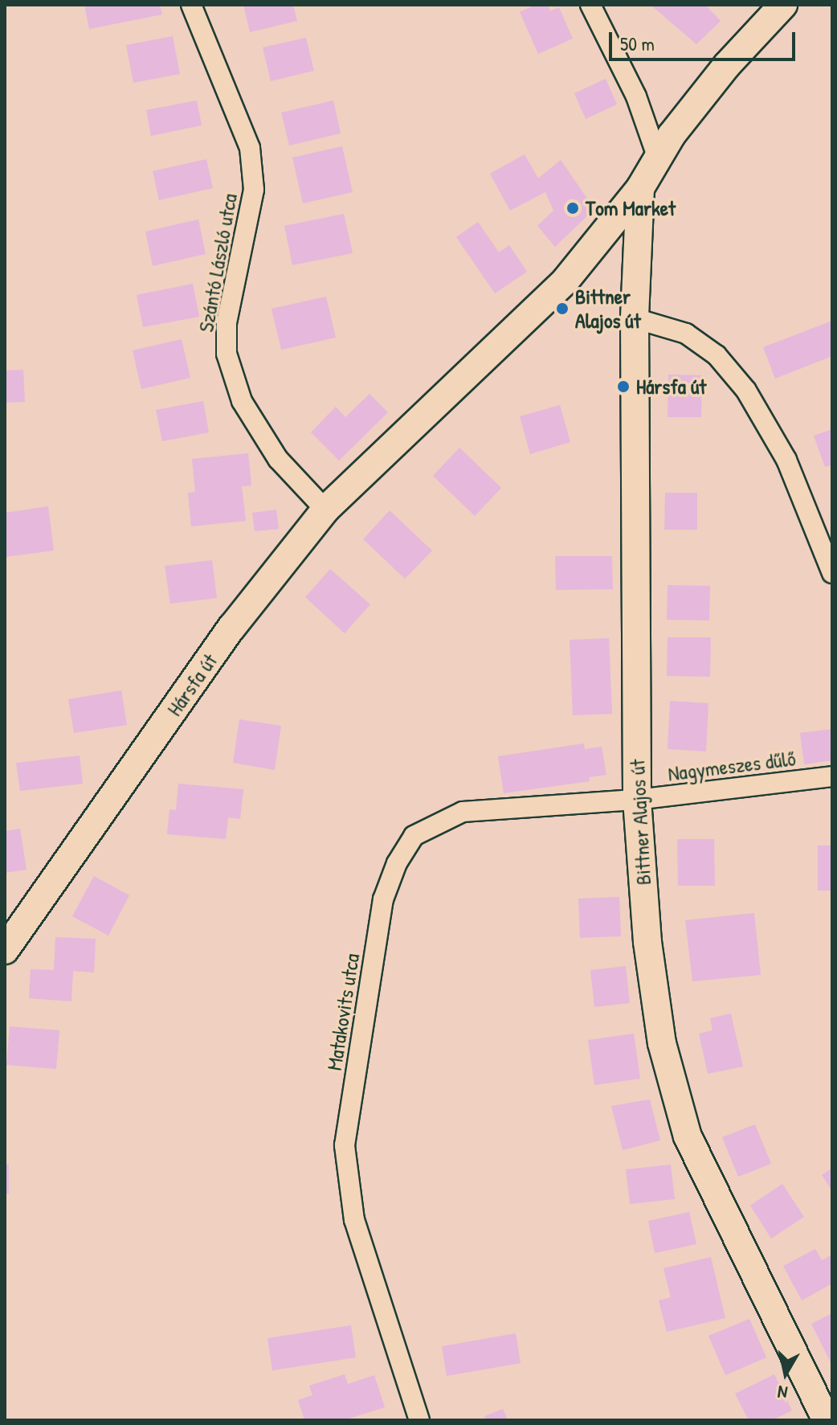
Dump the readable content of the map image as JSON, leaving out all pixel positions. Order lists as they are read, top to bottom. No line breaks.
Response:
{"streets":{"street":["Szántó László utca","Hársfa út","Nagymeszes dűlő","Bittner Alajos út","Matakovits utca"]},"crossings":[["Szántó László utca","Hársfa út"],["Hársfa út","Bittner Alajos út"],["Nagymeszes dűlő","Bittner Alajos út"],["Nagymeszes dűlő","Matakovits utca"],["Bittner Alajos út","Matakovits utca"]],"places":["Tom Market","Bittner Alajos út","Hársfa út"],"scale_bar":"50 m","north":"bottom"}
